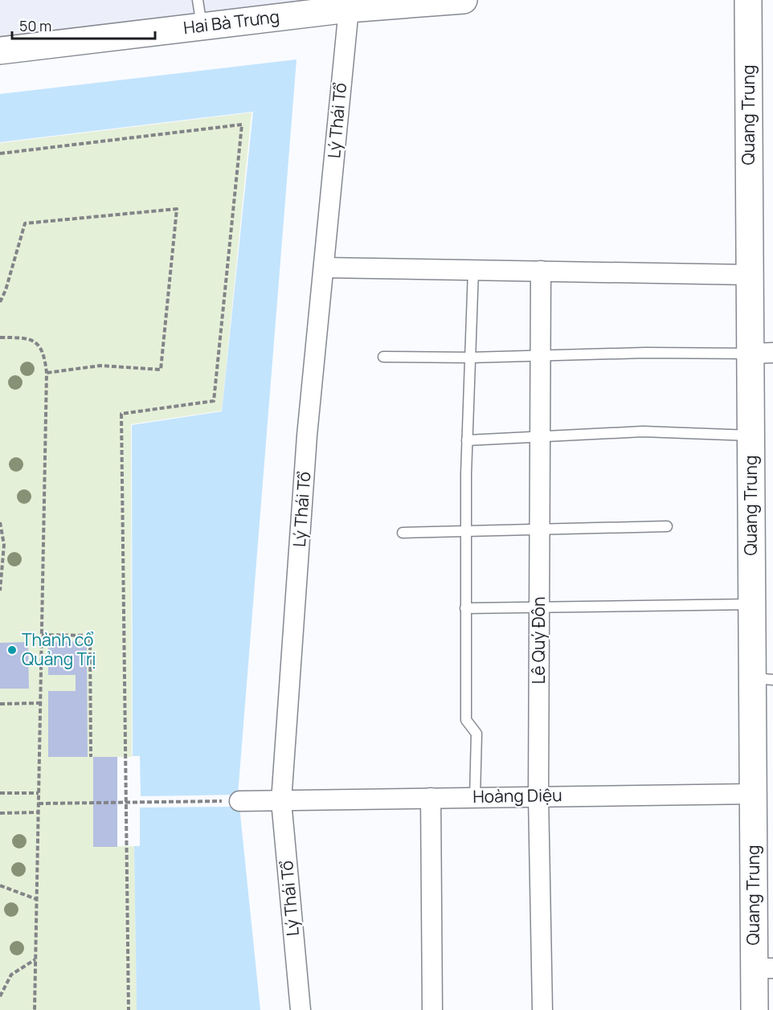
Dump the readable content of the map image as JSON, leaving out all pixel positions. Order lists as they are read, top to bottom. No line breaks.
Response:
{"streets":{"street":["Hai Bà Trưng","Quang Trung","Lý Thái Tổ","Lê Quý Đôn","Hoàng Diệu"]},"crossings":[["Hai Bà Trưng","Lý Thái Tổ"],["Quang Trung","Hoàng Diệu"],["Lý Thái Tổ","Hoàng Diệu"],["Lê Quý Đôn","Hoàng Diệu"]],"places":["Thành cổ Quảng Trị"],"scale_bar":"50 m"}
